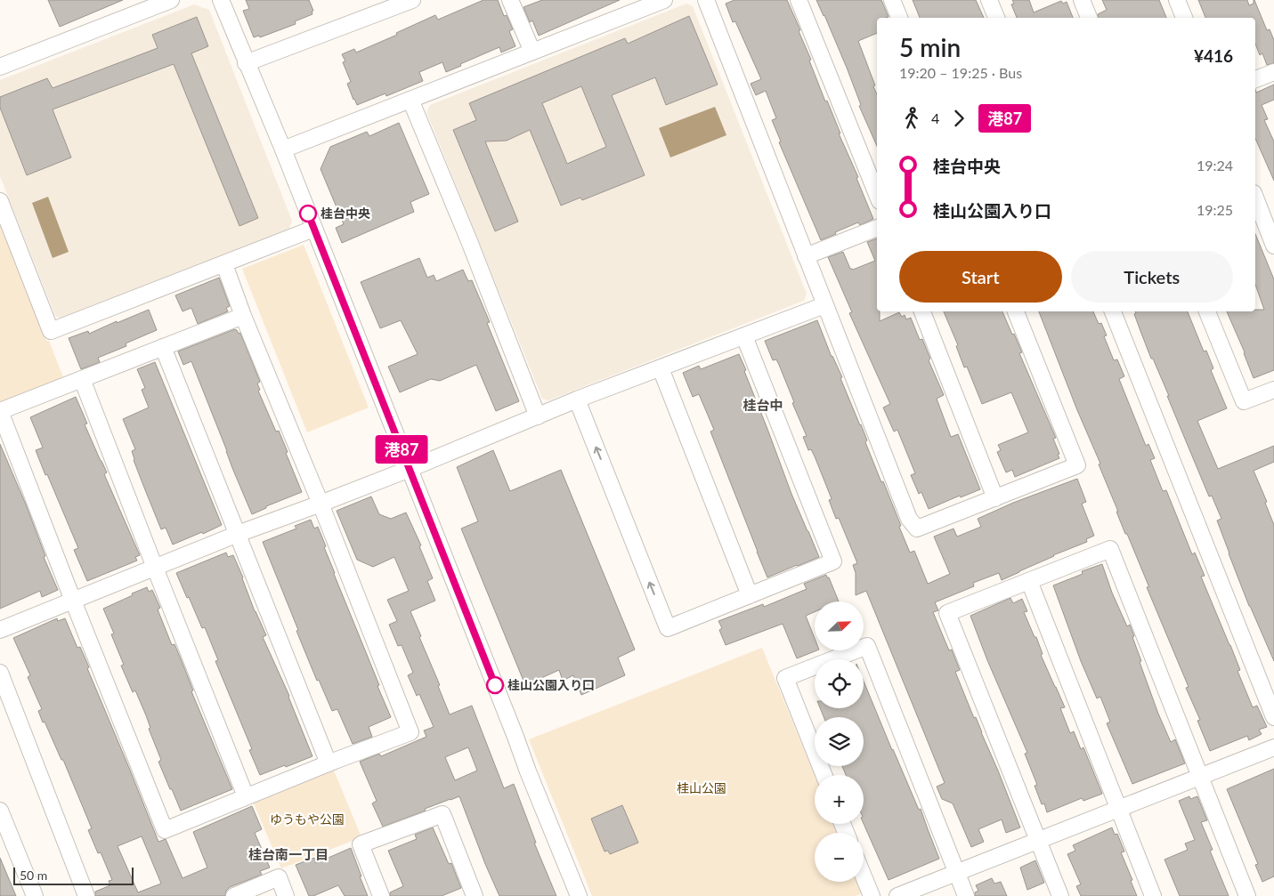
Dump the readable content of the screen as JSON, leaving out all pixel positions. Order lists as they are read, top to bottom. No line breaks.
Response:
{"districts":["桂台中","桂台南一丁目"],"parks":["桂山公園","ゆうもや公園"],"places":["桂台中央","桂山公園入り口"],"lines":["bus line 港87"],"scale_bar":"50 m","north":"top right","page":{"on_map":"港87","heading":["5 min","19:20 – 19:25 · Bus","¥416"],"legs":["4","港87"],"list":[{"name":"桂台中央","value":"19:24"},{"name":"桂山公園入り口","value":"19:25"}],"buttons":["Start","Tickets"],"map_buttons":["+","−"],"scale":"50 m"}}
